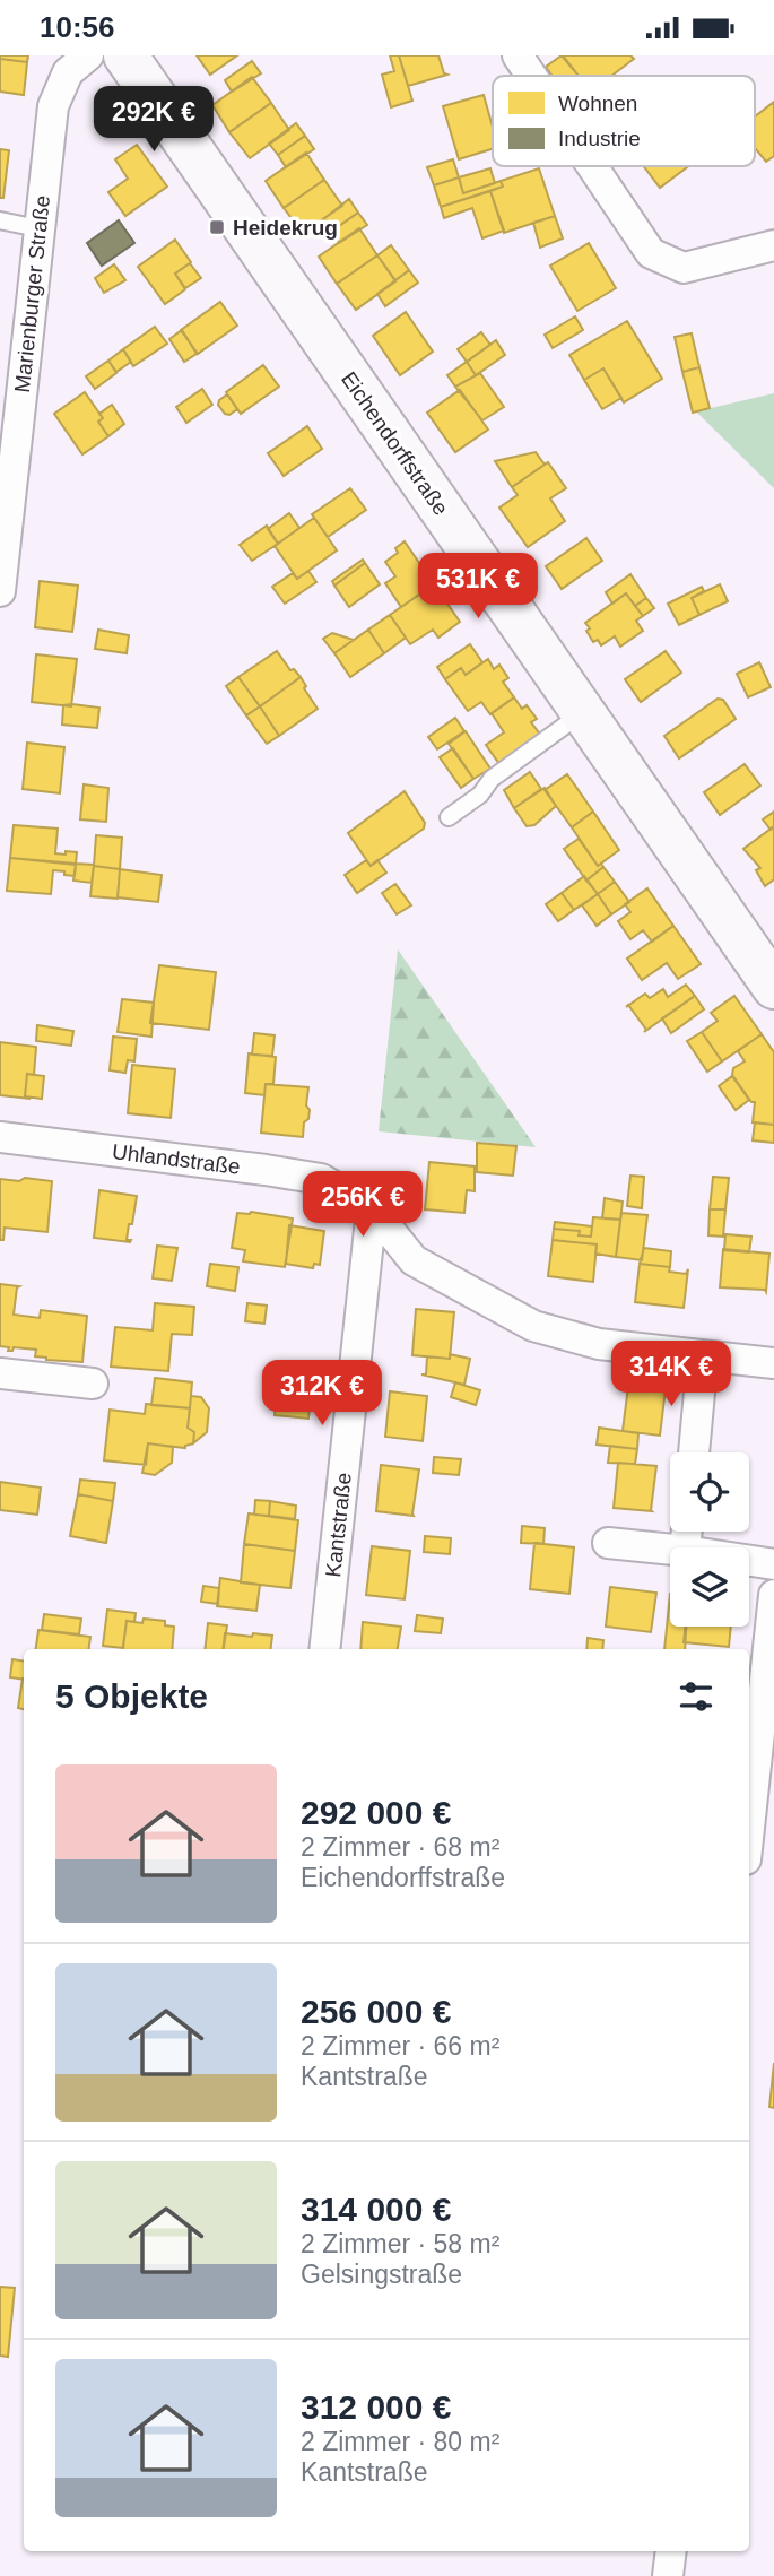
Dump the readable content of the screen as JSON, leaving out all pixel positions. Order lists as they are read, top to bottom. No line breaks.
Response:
{"streets":{"street":["Marienburger Straße","Eichendorffstraße","Uhlandstraße","Kantstraße"]},"crossings":[["Uhlandstraße","Kantstraße"]],"places":{"transit":["Heidekrug"]},"legend":["Wohnen","Industrie"],"page":{"status":"10:56","price":["292K €","531K €","256K €","314K €","312K €"],"heading":"5 Objekte","list":[{"name":"292 000 €","note":"2 Zimmer · 68 m² · Eichendorffstraße"},{"name":"256 000 €","note":"2 Zimmer · 66 m² · Kantstraße"},{"name":"314 000 €","note":"2 Zimmer · 58 m² · Gelsingstraße"},{"name":"312 000 €","note":"2 Zimmer · 80 m² · Kantstraße"}]}}
